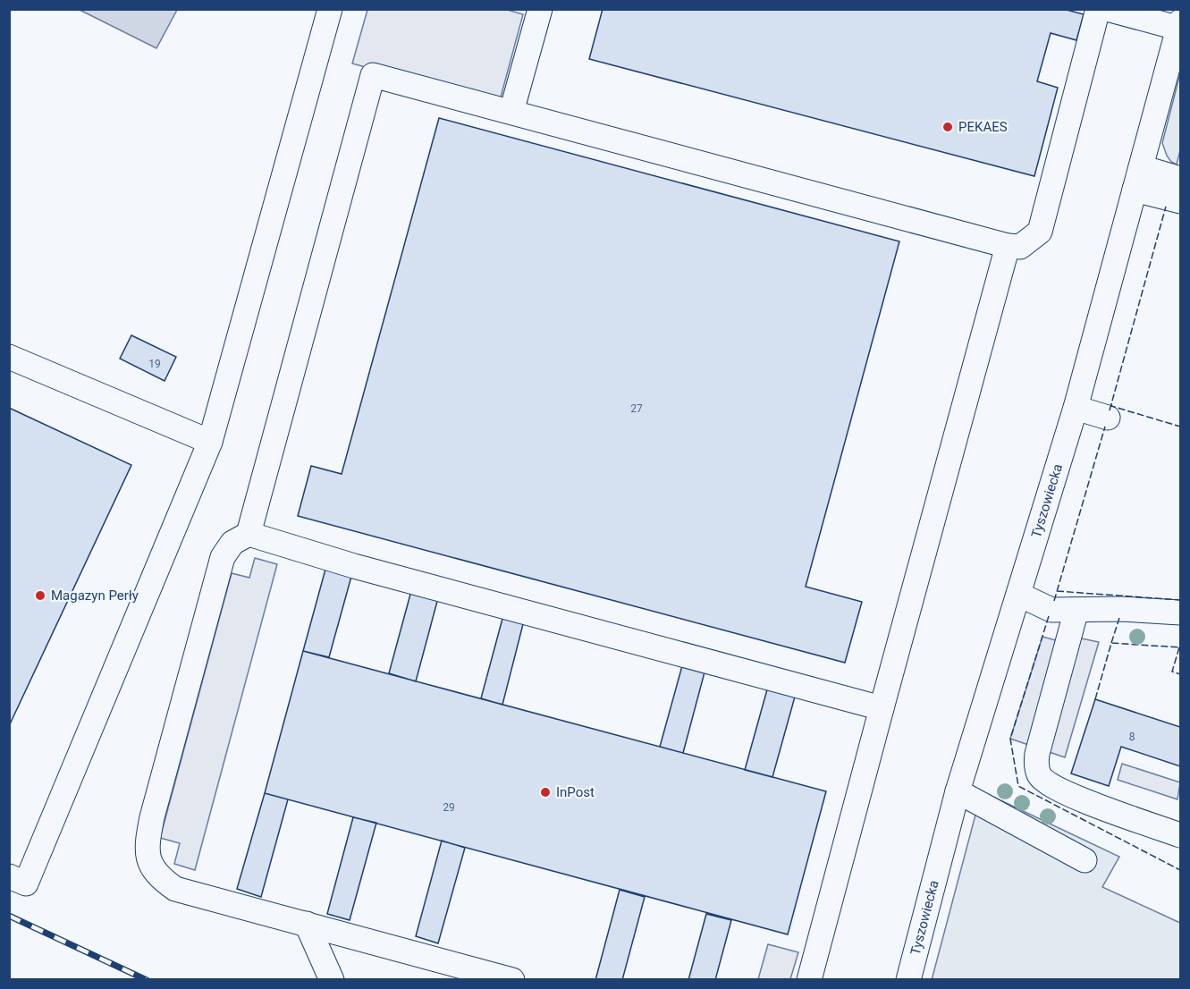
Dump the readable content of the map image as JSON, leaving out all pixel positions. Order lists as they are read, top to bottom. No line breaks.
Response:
{"streets":{"street":["Tyszowiecka"]},"places":["PEKAES","Magazyn Perły","InPost"],"house_numbers":["19","27","8","29"]}
